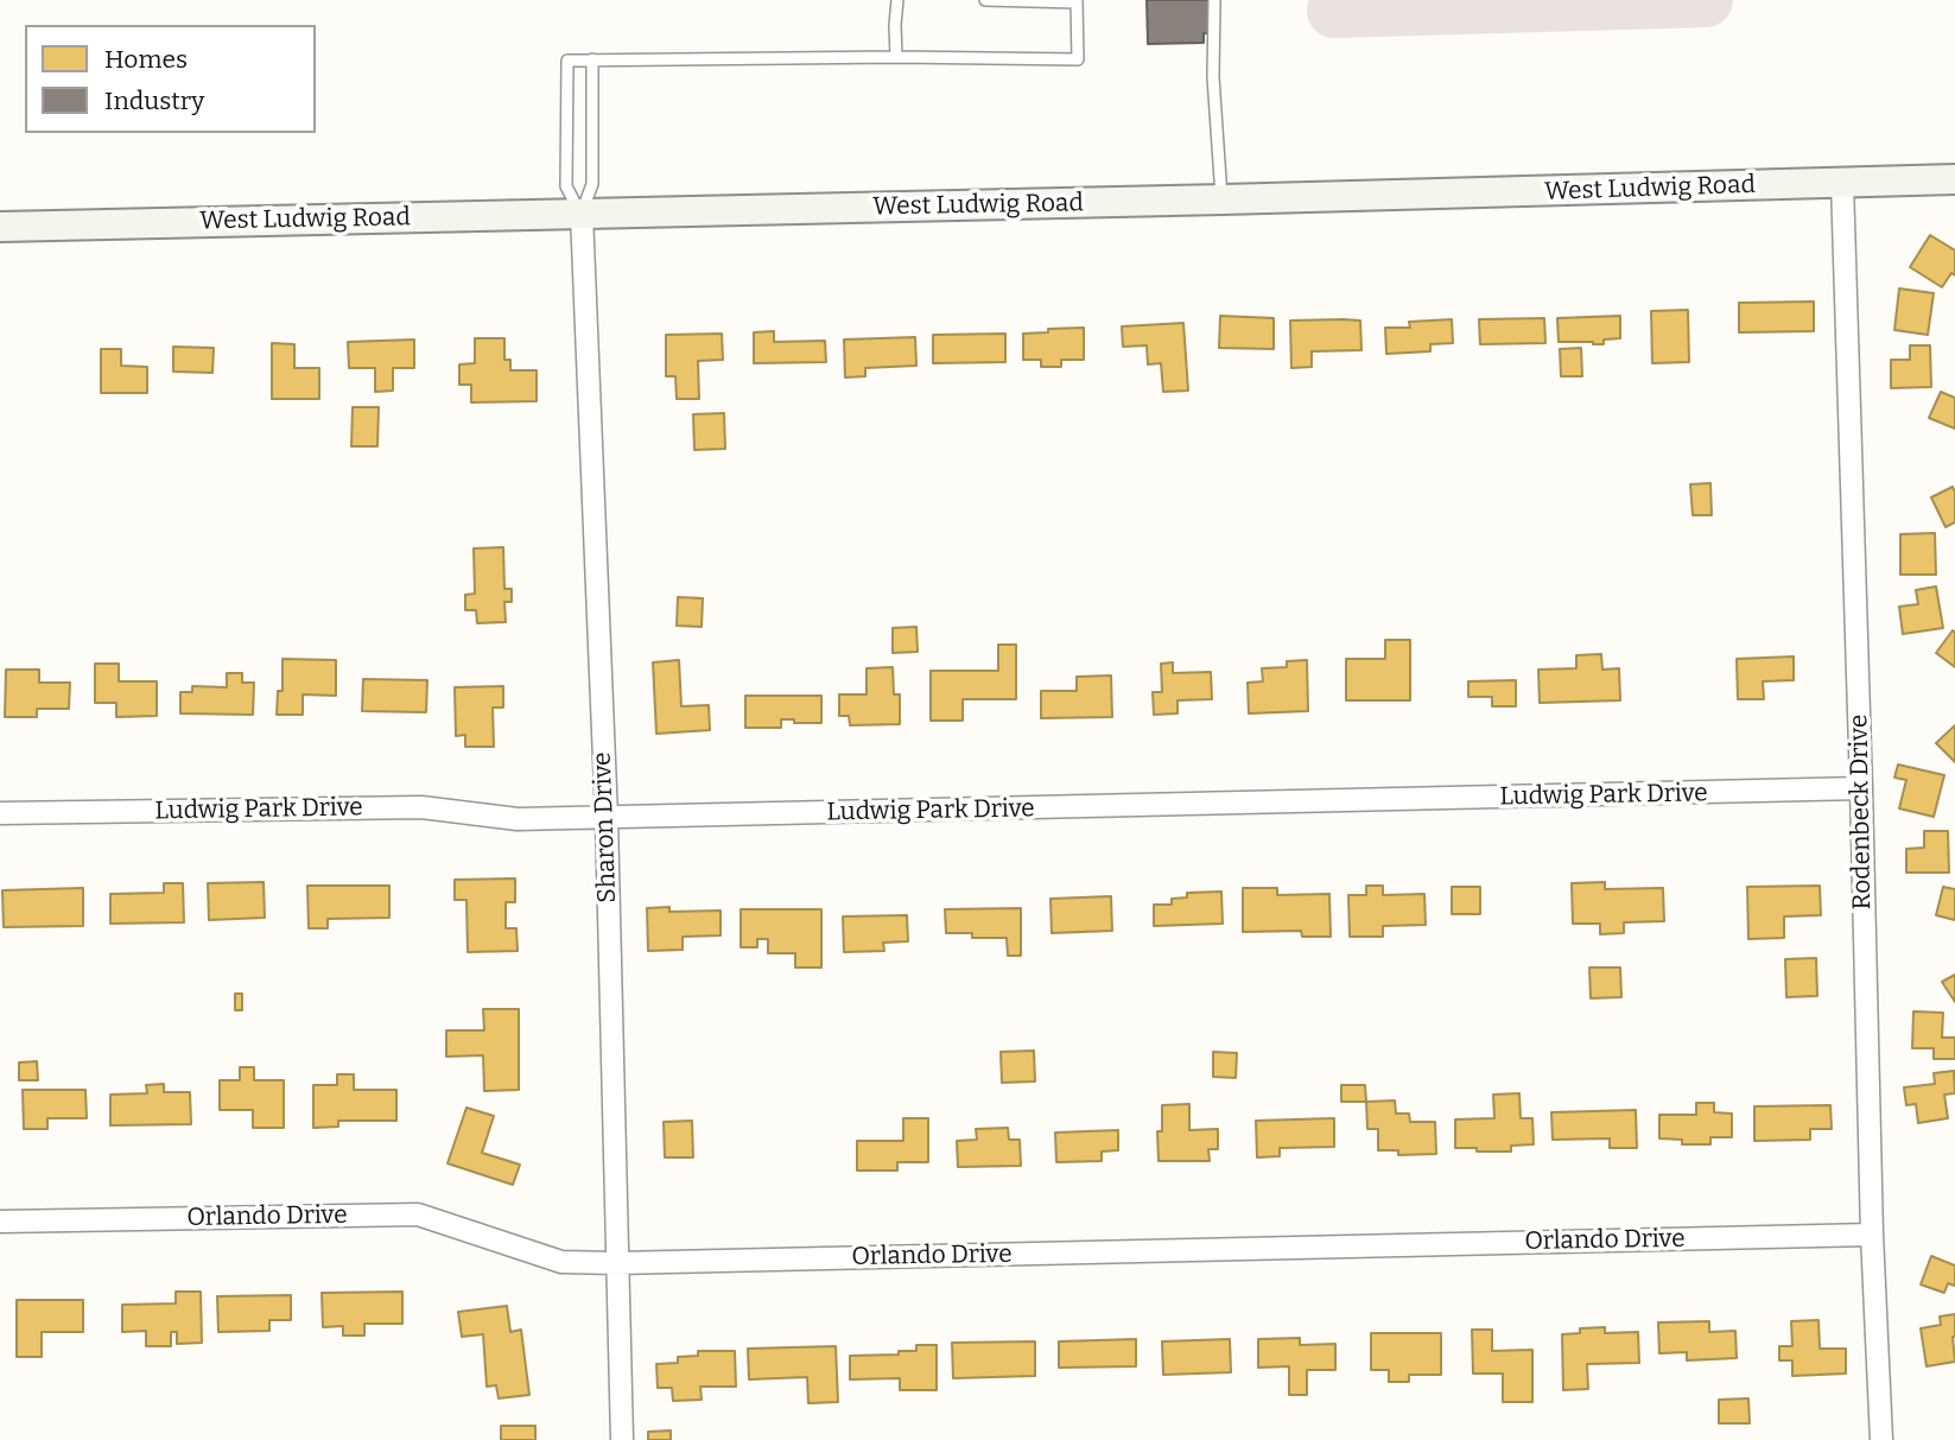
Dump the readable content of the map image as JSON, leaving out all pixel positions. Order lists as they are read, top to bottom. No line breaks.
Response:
{"streets":{"main road":["West Ludwig Road"],"street":["Ludwig Park Drive","Rodenbeck Drive","Sharon Drive","Orlando Drive"]},"crossings":[["West Ludwig Road","Rodenbeck Drive"],["West Ludwig Road","Sharon Drive"],["Ludwig Park Drive","Rodenbeck Drive"],["Ludwig Park Drive","Sharon Drive"],["Rodenbeck Drive","Orlando Drive"],["Sharon Drive","Orlando Drive"]],"legend":["Homes","Industry"]}
